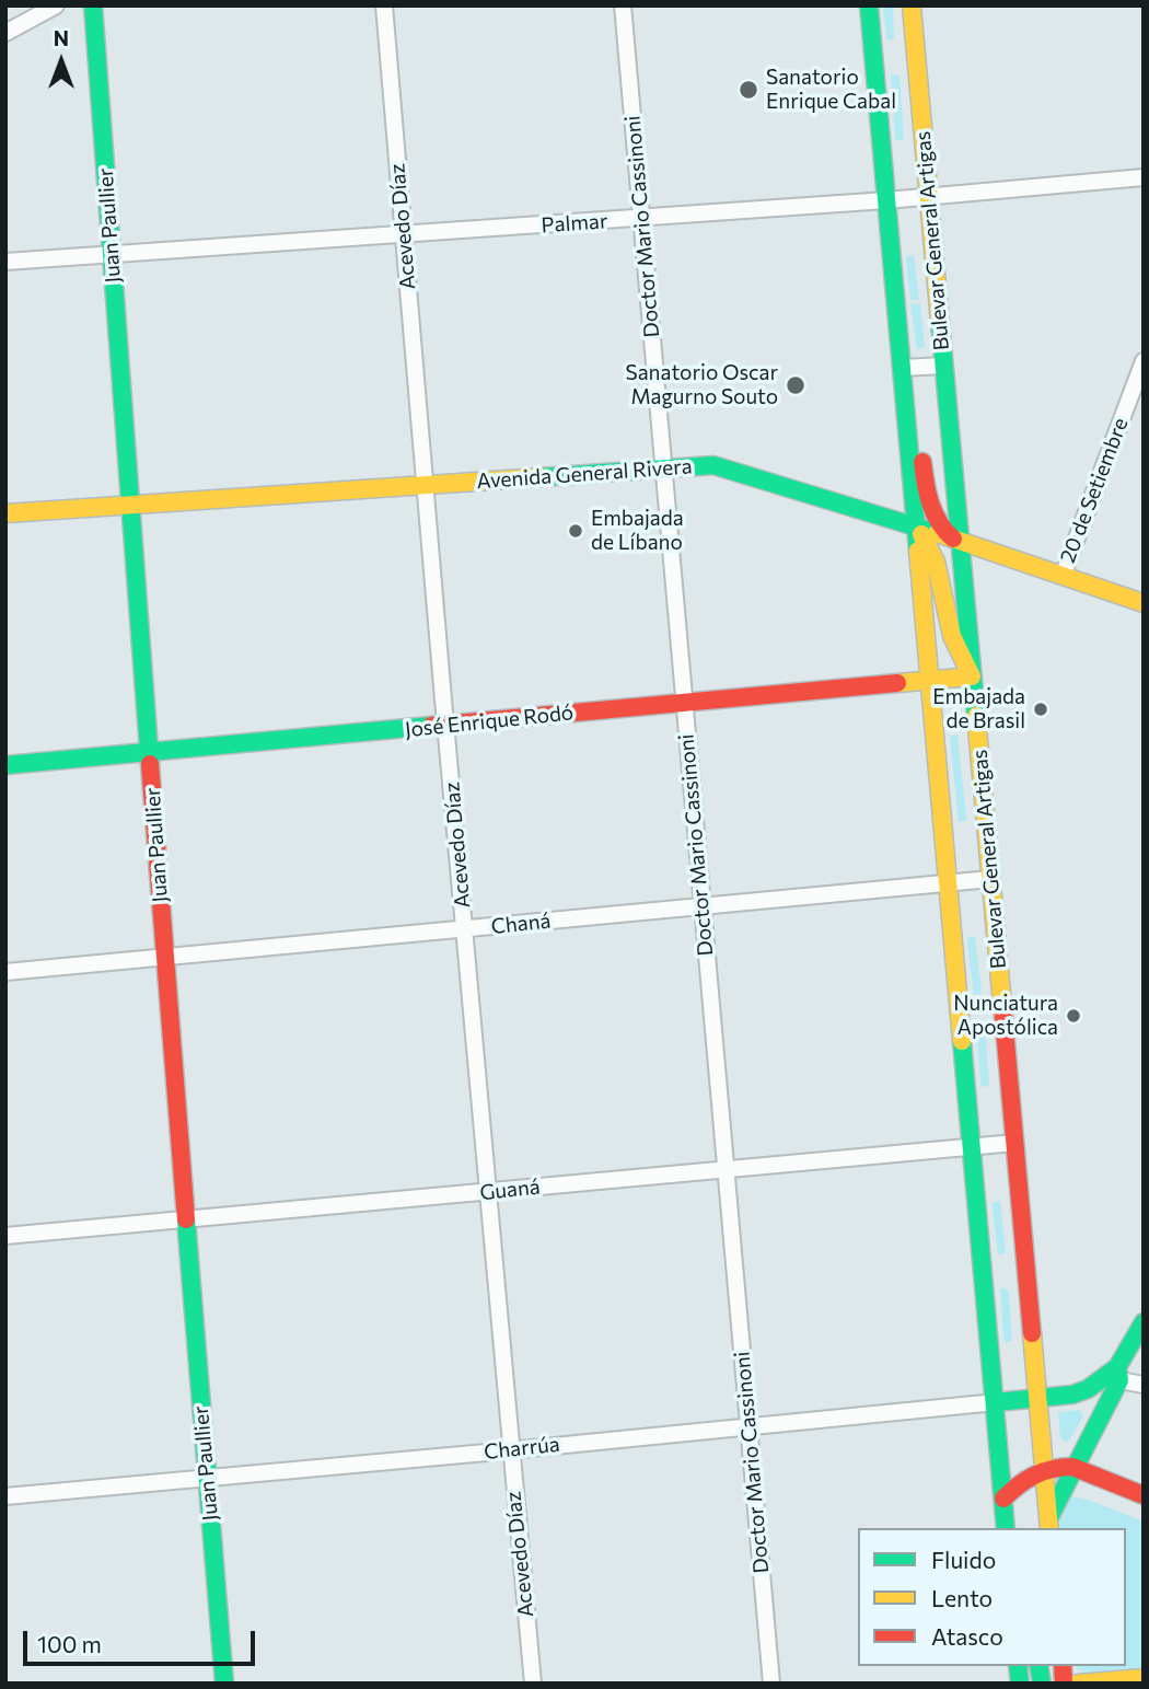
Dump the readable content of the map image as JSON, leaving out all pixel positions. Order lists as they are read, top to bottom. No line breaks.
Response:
{"streets":{"main road":["Juan Paullier","Bulevar General Artigas","Avenida General Rivera","José Enrique Rodó","Charrúa"],"street":["Palmar","Acevedo Díaz","Doctor Mario Cassinoni","20 de Setiembre","Chaná","Guaná"]},"crossings":[["Palmar","Juan Paullier"],["Palmar","Acevedo Díaz"],["Palmar","Doctor Mario Cassinoni"],["Palmar","Bulevar General Artigas"],["Juan Paullier","Avenida General Rivera"],["Juan Paullier","José Enrique Rodó"],["Juan Paullier","Chaná"],["Juan Paullier","Guaná"],["Juan Paullier","Charrúa"],["Acevedo Díaz","Avenida General Rivera"],["Acevedo Díaz","José Enrique Rodó"],["Acevedo Díaz","Chaná"],["Acevedo Díaz","Guaná"],["Acevedo Díaz","Charrúa"],["Doctor Mario Cassinoni","Avenida General Rivera"],["Doctor Mario Cassinoni","José Enrique Rodó"],["Doctor Mario Cassinoni","Chaná"],["Doctor Mario Cassinoni","Guaná"],["Doctor Mario Cassinoni","Charrúa"],["Bulevar General Artigas","Avenida General Rivera"],["Bulevar General Artigas","José Enrique Rodó"],["Bulevar General Artigas","Chaná"],["Bulevar General Artigas","Guaná"],["Bulevar General Artigas","Charrúa"],["Avenida General Rivera","20 de Setiembre"]],"places":["Sanatorio Enrique Cabal","Sanatorio Oscar Magurno Souto","Embajada de Líbano","Embajada de Brasil","Nunciatura Apostólica"],"legend":["Fluido","Lento","Atasco"],"scale_bar":"100 m","north":"top"}
